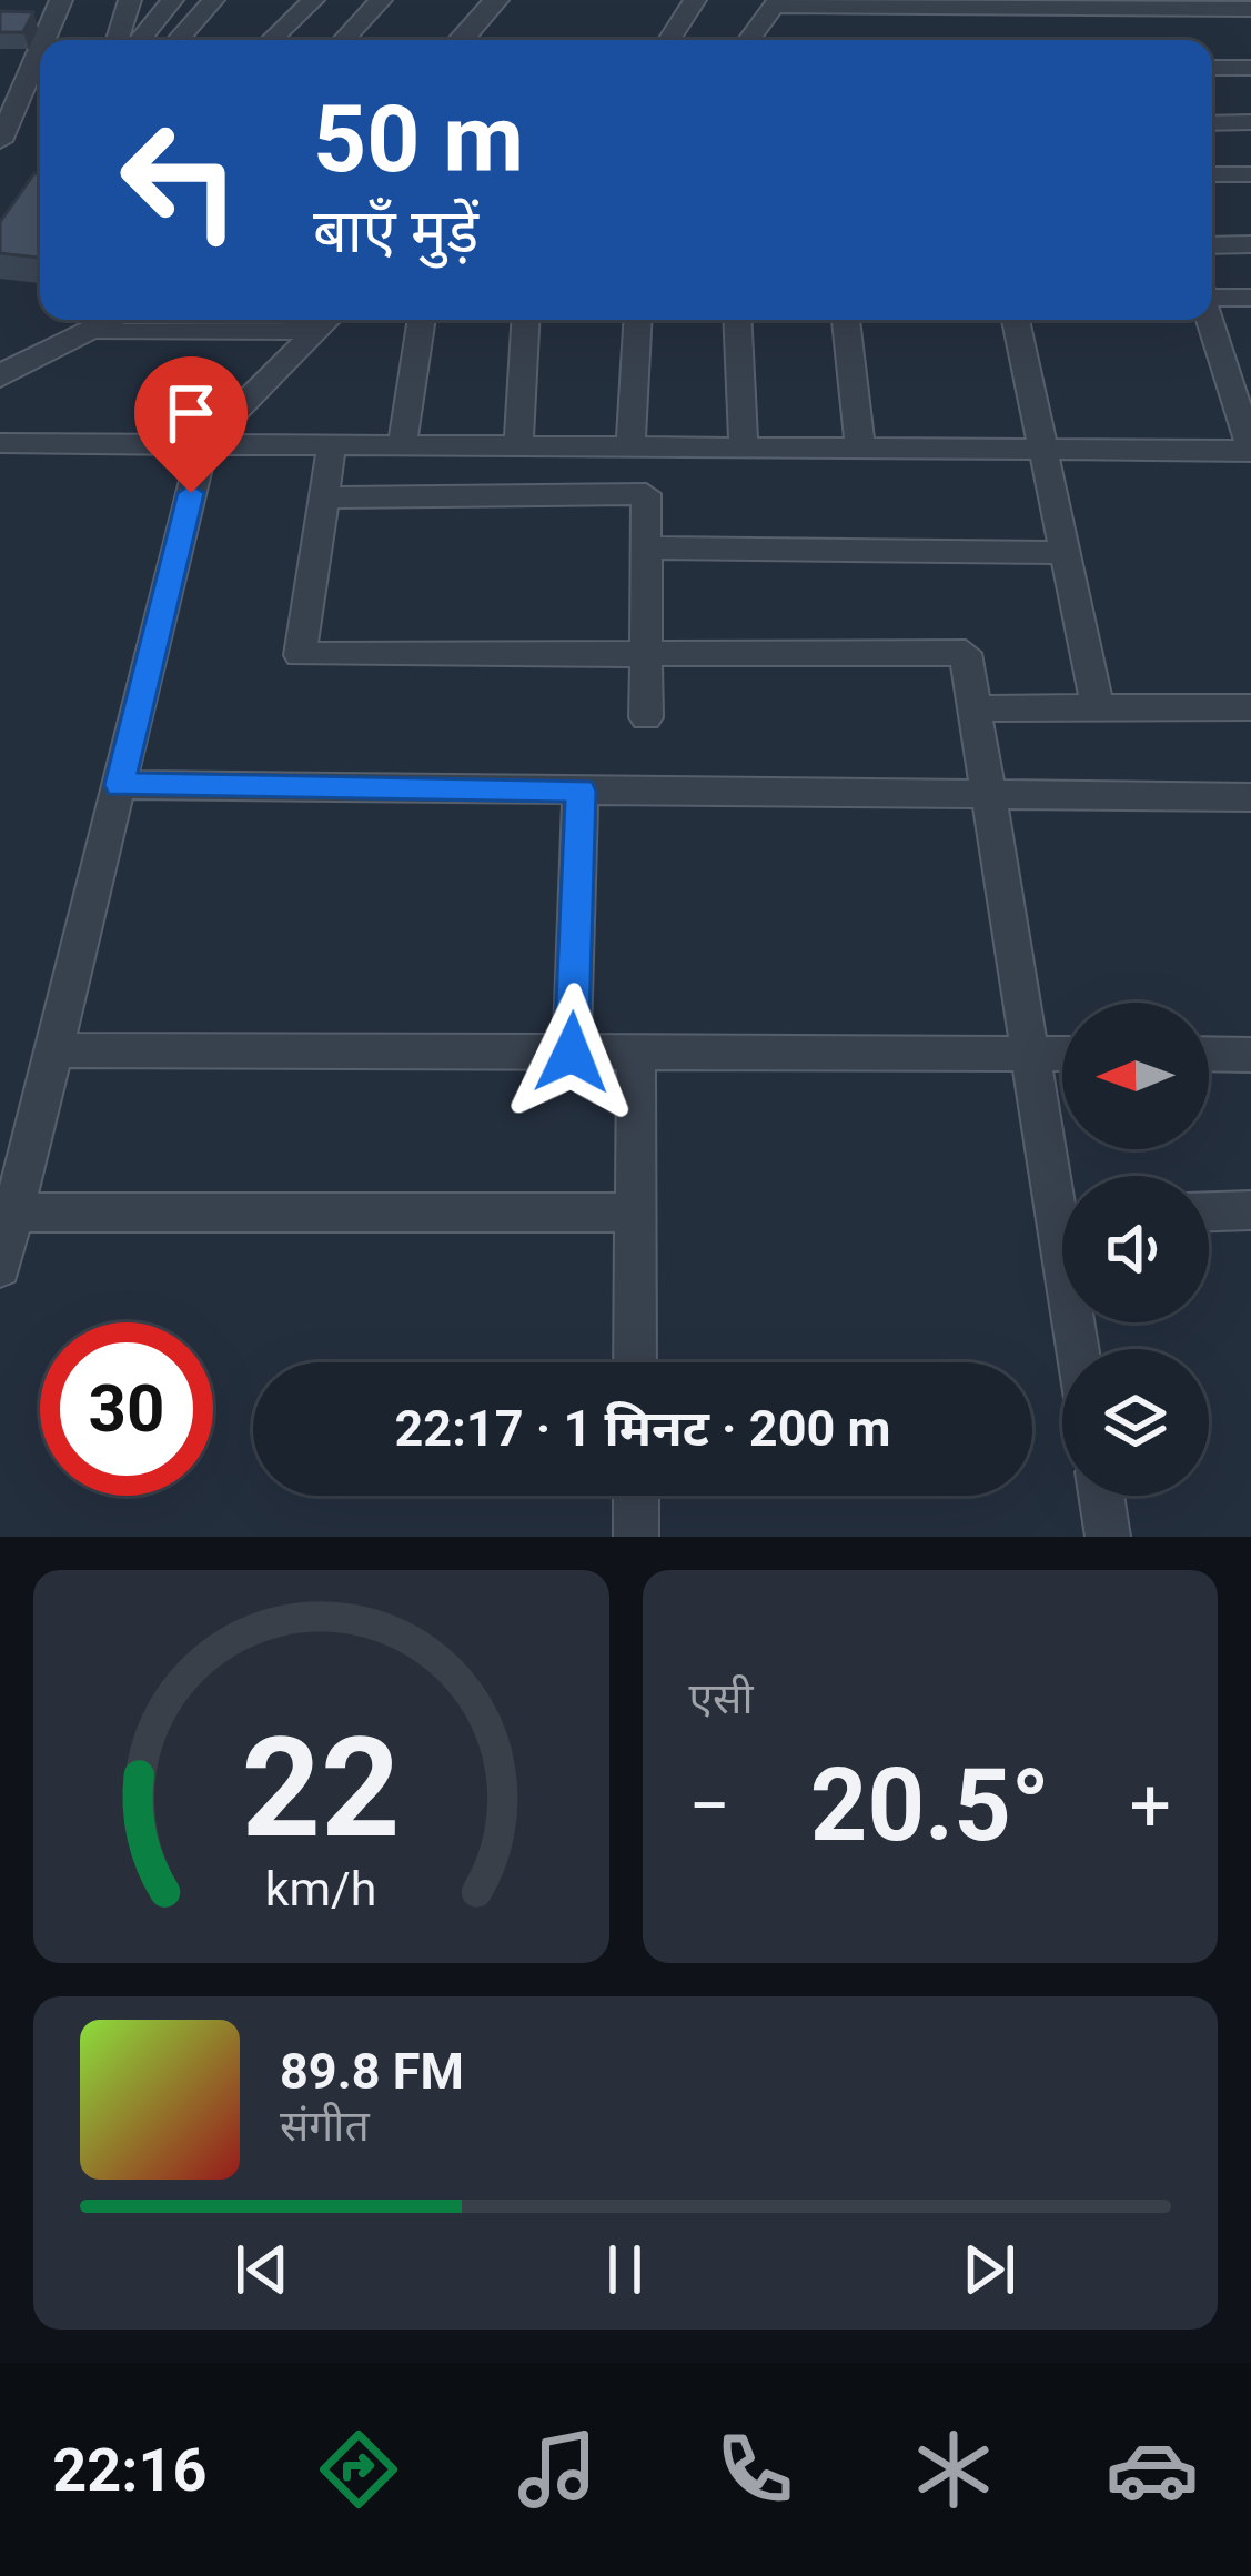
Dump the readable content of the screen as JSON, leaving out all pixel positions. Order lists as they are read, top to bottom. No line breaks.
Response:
{"north":"left","page":{"turn":["50 m","बाएँ मुड़ें"],"limit":"30","trip":"22:17 · 1 मिनट · 200 m","tile":"एसी","heat":["−","20.5°","+"],"song":["89.8 FM","संगीत"],"tabs":"22:16","gauge":["22","km/h"]}}
